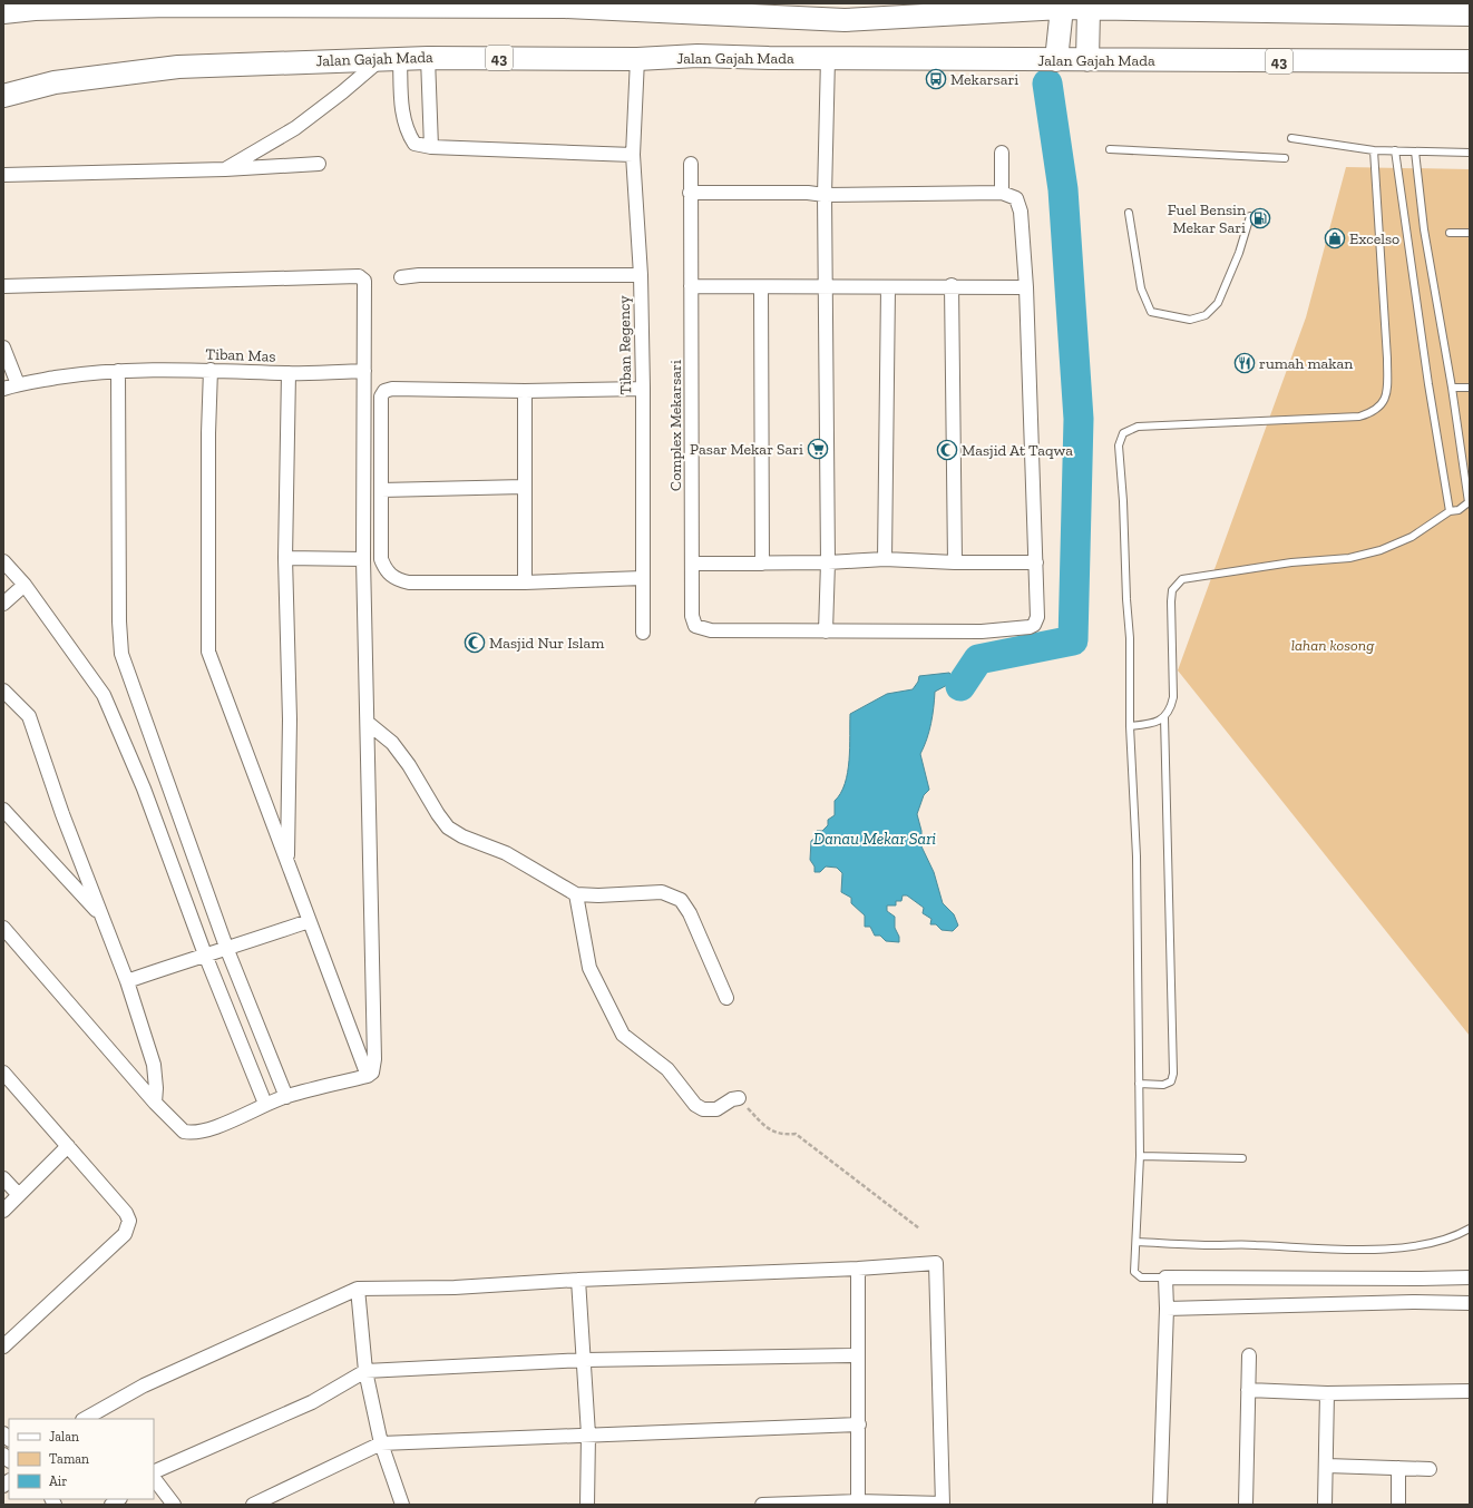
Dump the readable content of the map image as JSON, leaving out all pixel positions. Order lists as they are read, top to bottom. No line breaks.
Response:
{"streets":{"highway":["43","Jalan Gajah Mada"],"street":["Tiban Regency","Tiban Mas","Complex Mekarsari"]},"crossings":[["Jalan Gajah Mada","Tiban Regency"]],"water":["Danau Mekar Sari"],"parks":["lahan kosong"],"places":{"bus stop":["Mekarsari"],"fuel station":["Fuel Bensin Mekar Sari"],"shop":["Excelso"],"restaurant":["rumah makan"],"supermarket":["Pasar Mekar Sari"],"mosque":["Masjid At Taqwa","Masjid Nur Islam"]},"legend":["Jalan","Taman","Air"]}
